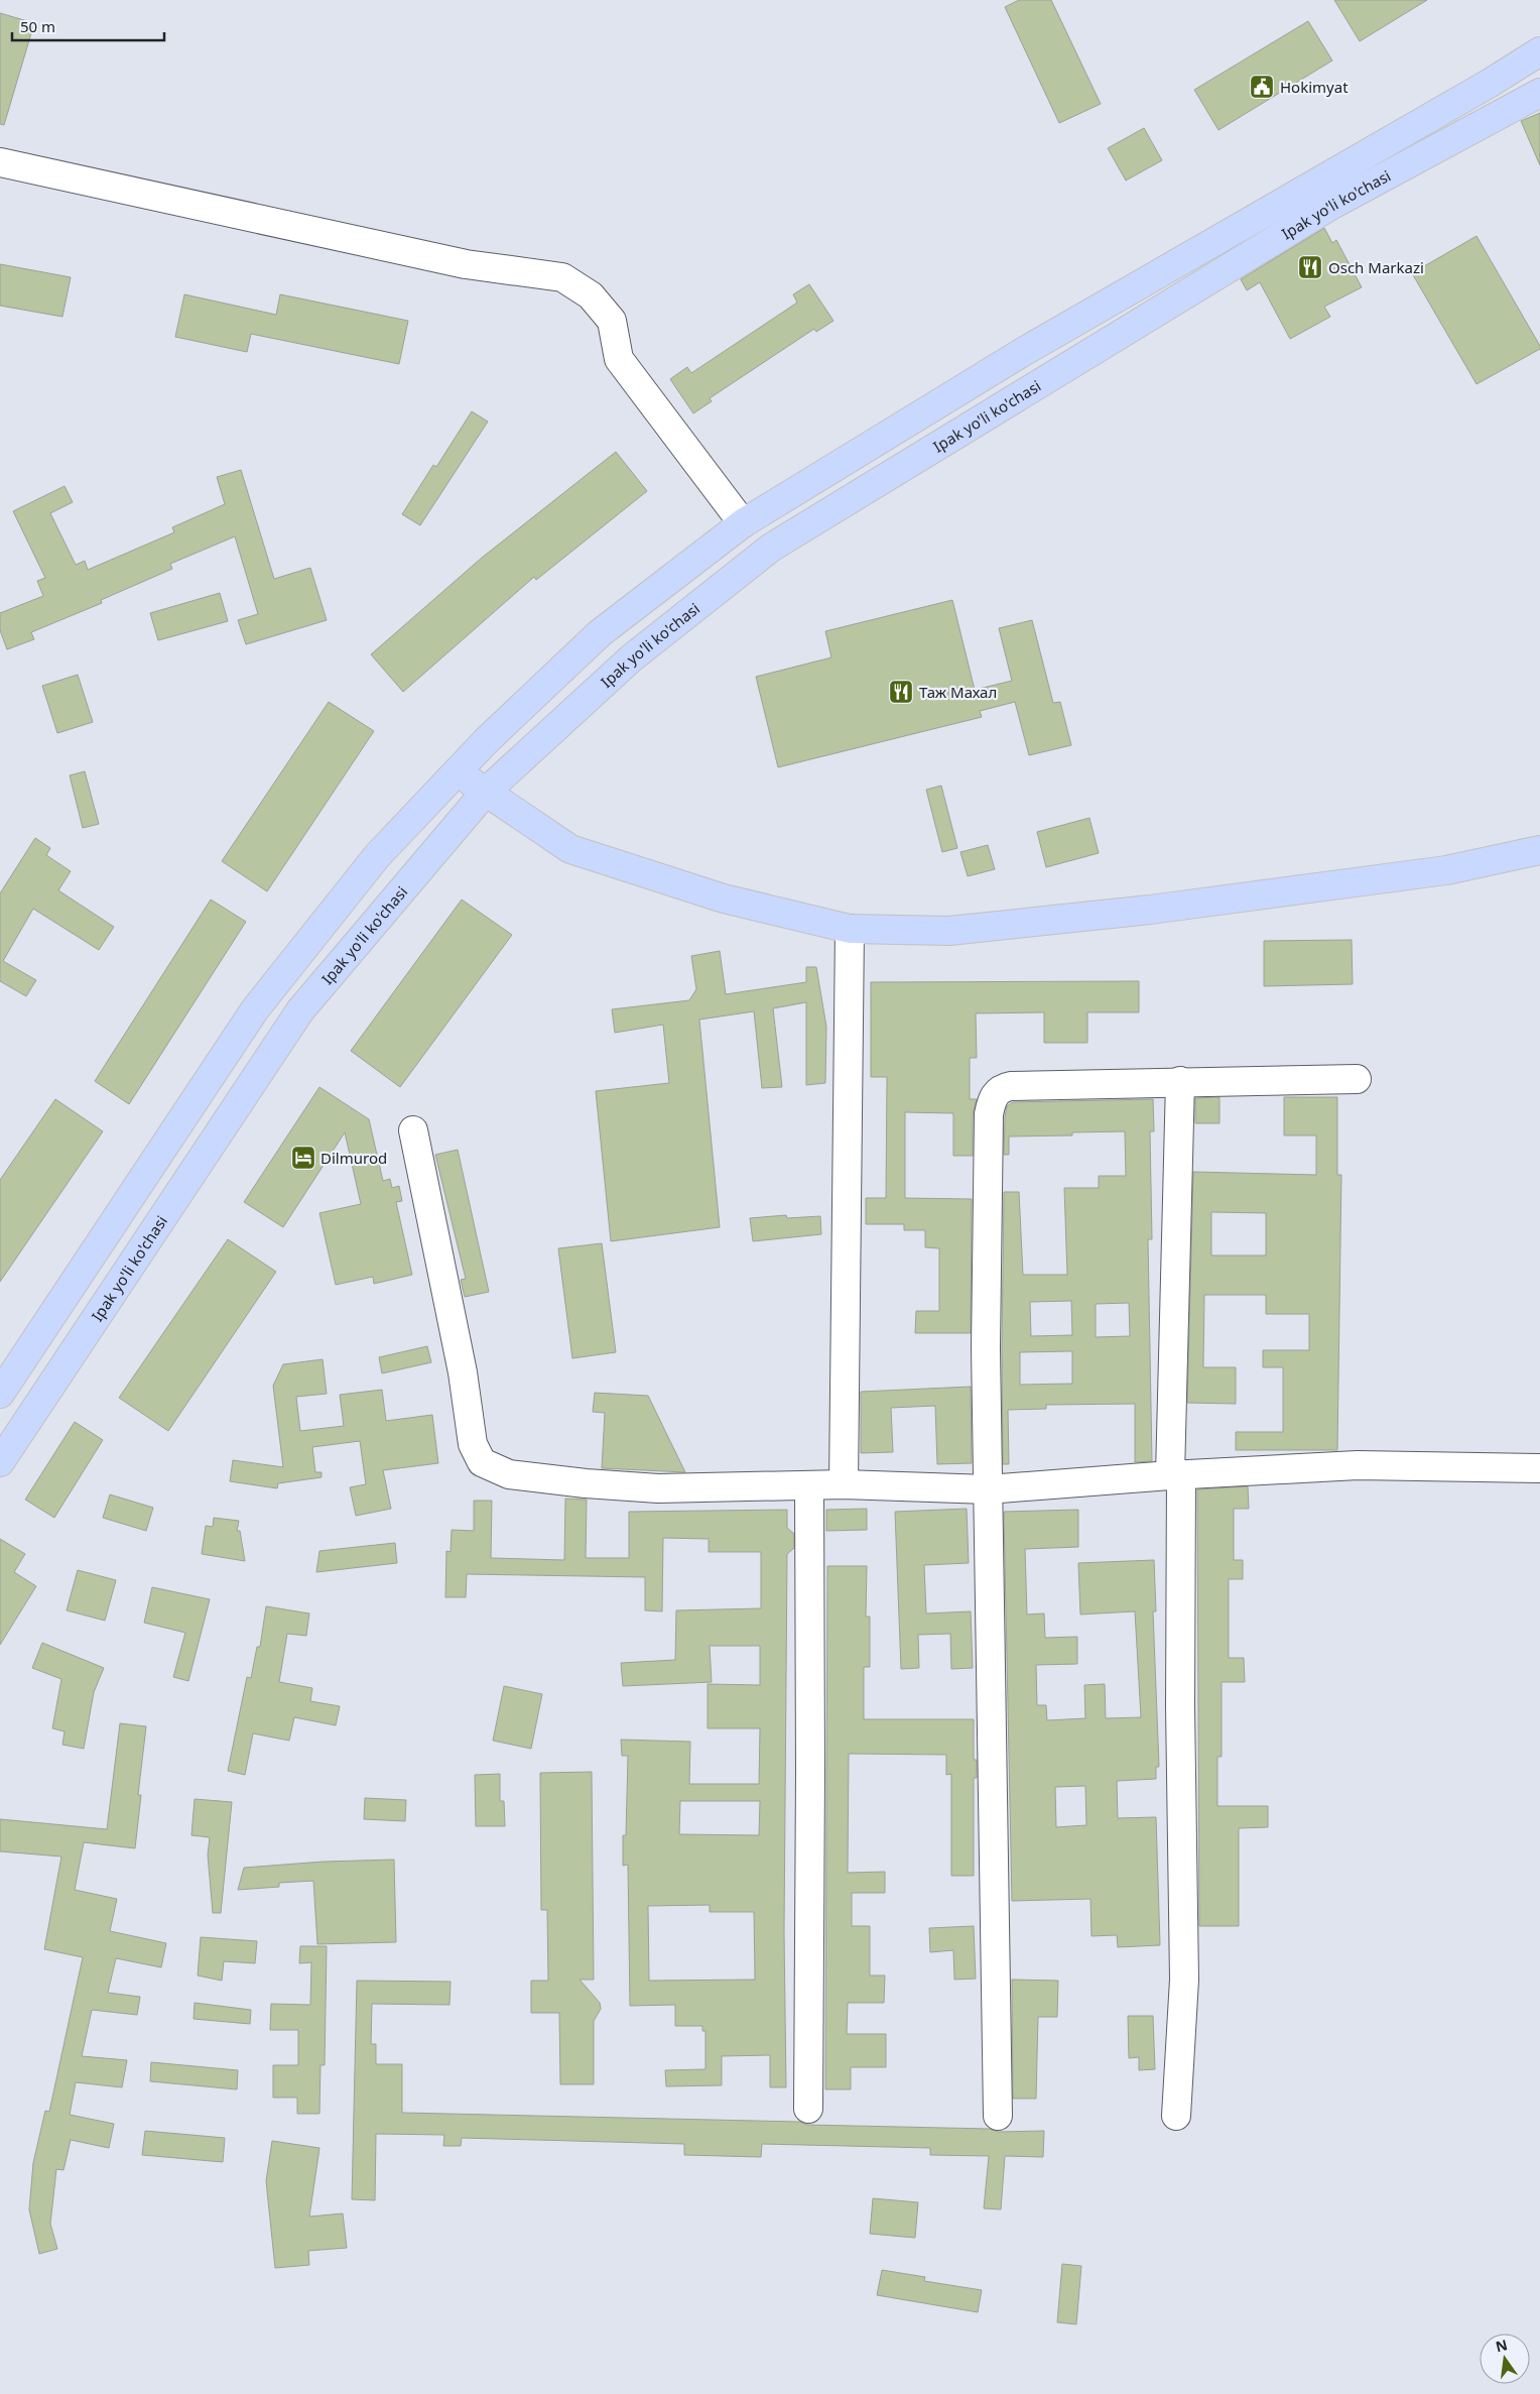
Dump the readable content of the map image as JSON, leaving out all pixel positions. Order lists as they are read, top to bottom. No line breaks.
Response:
{"streets":{"main road":["Ipak yo'li ko'chasi"]},"places":{"public building":["Hokimyat"],"restaurant":["Osch Markazi","Таж Махал"],"hotel":["Dilmurod"]},"scale_bar":"50 m","north":"top"}
